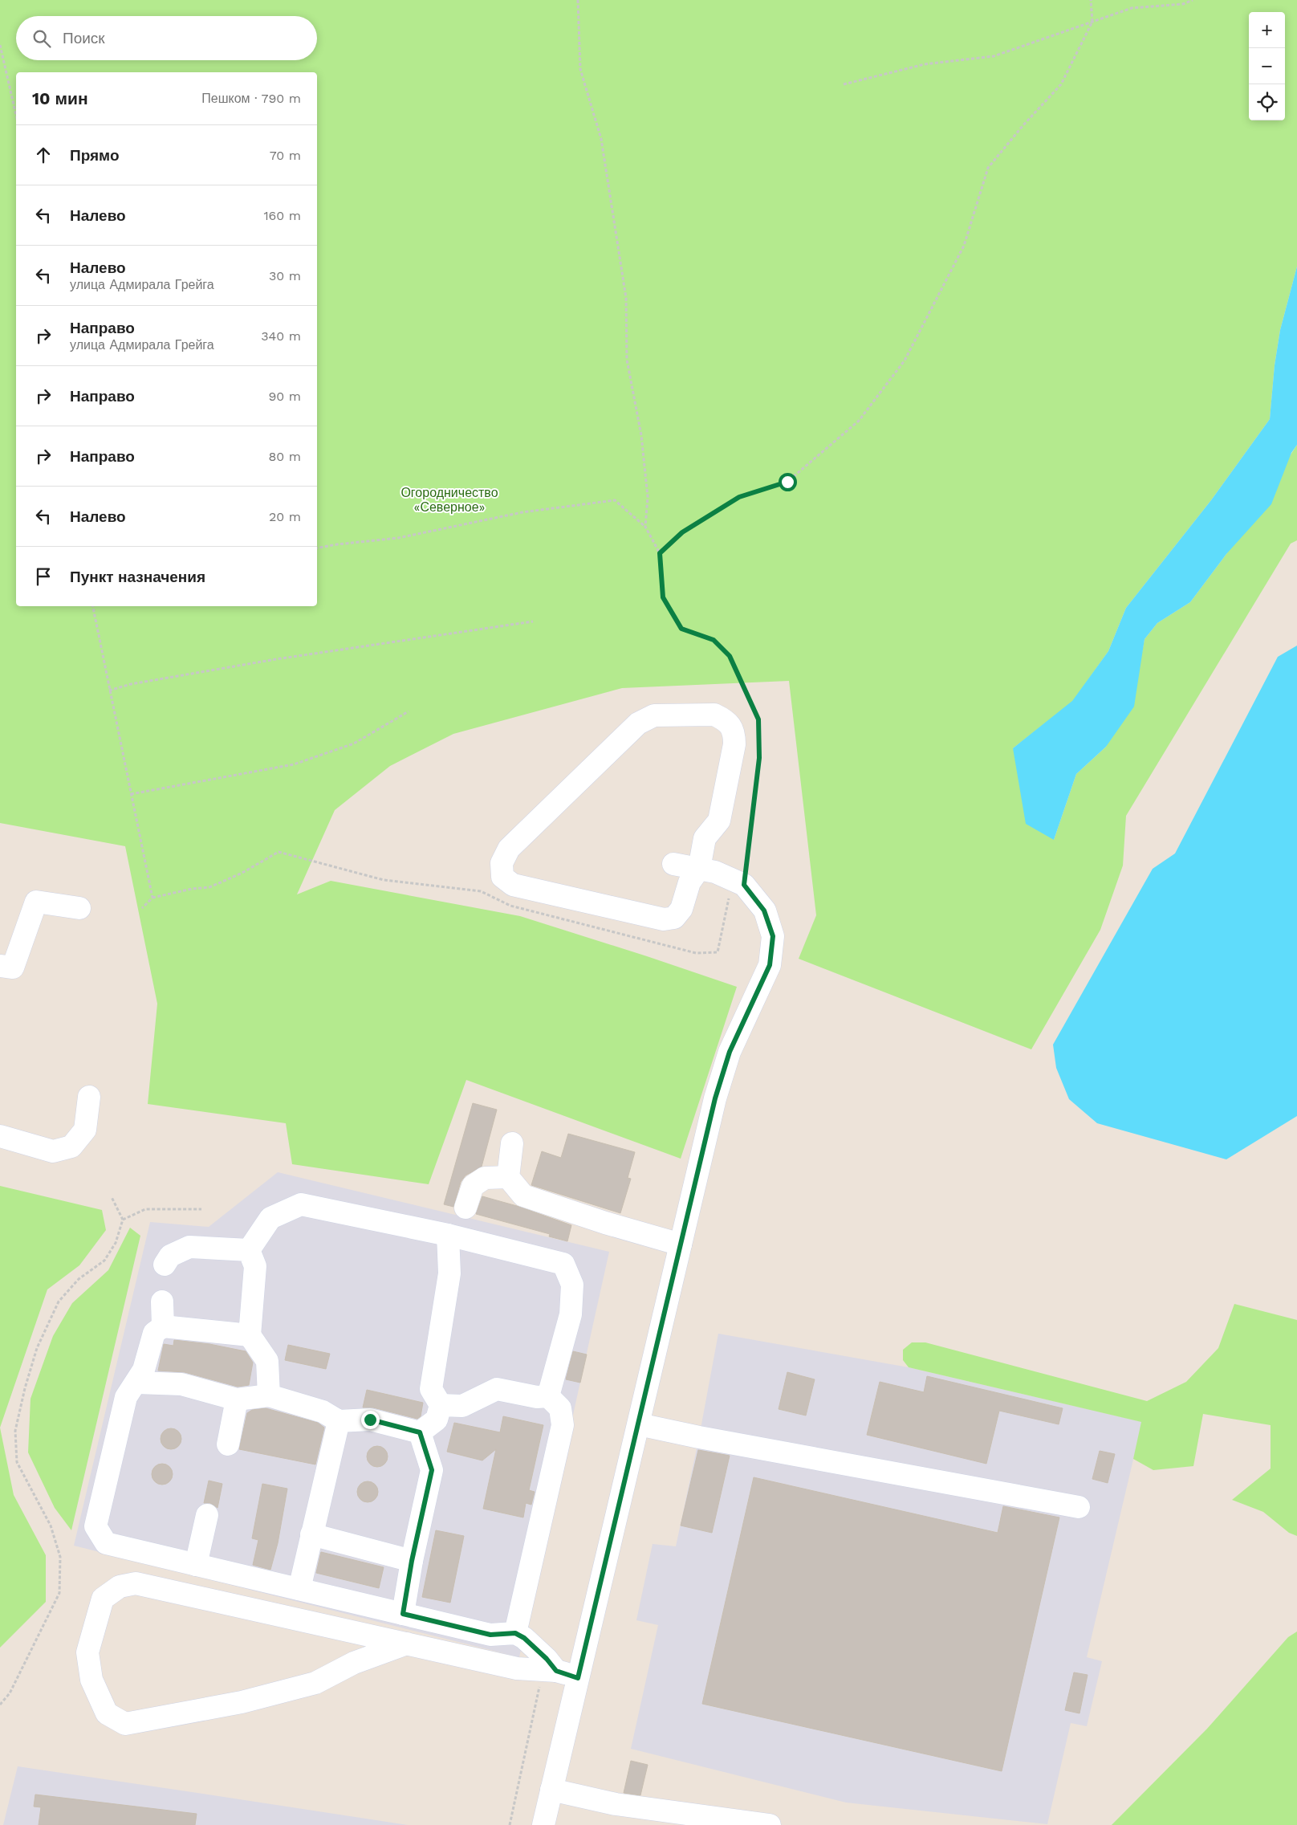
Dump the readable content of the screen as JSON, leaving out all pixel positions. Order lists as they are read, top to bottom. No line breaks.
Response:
{"parks":["Огородничество «Северное»"],"page":{"map_buttons":["+","−"],"search":"Поиск","heading":["10 мин","Пешком · 790 m"],"list":[["Прямо","70 m"],["Налево","160 m"],["Налево","улица Адмирала Грейга","30 m"],["Направо","улица Адмирала Грейга","340 m"],["Направо","90 m"],["Направо","80 m"],["Налево","20 m"],"Пункт назначения"]}}
